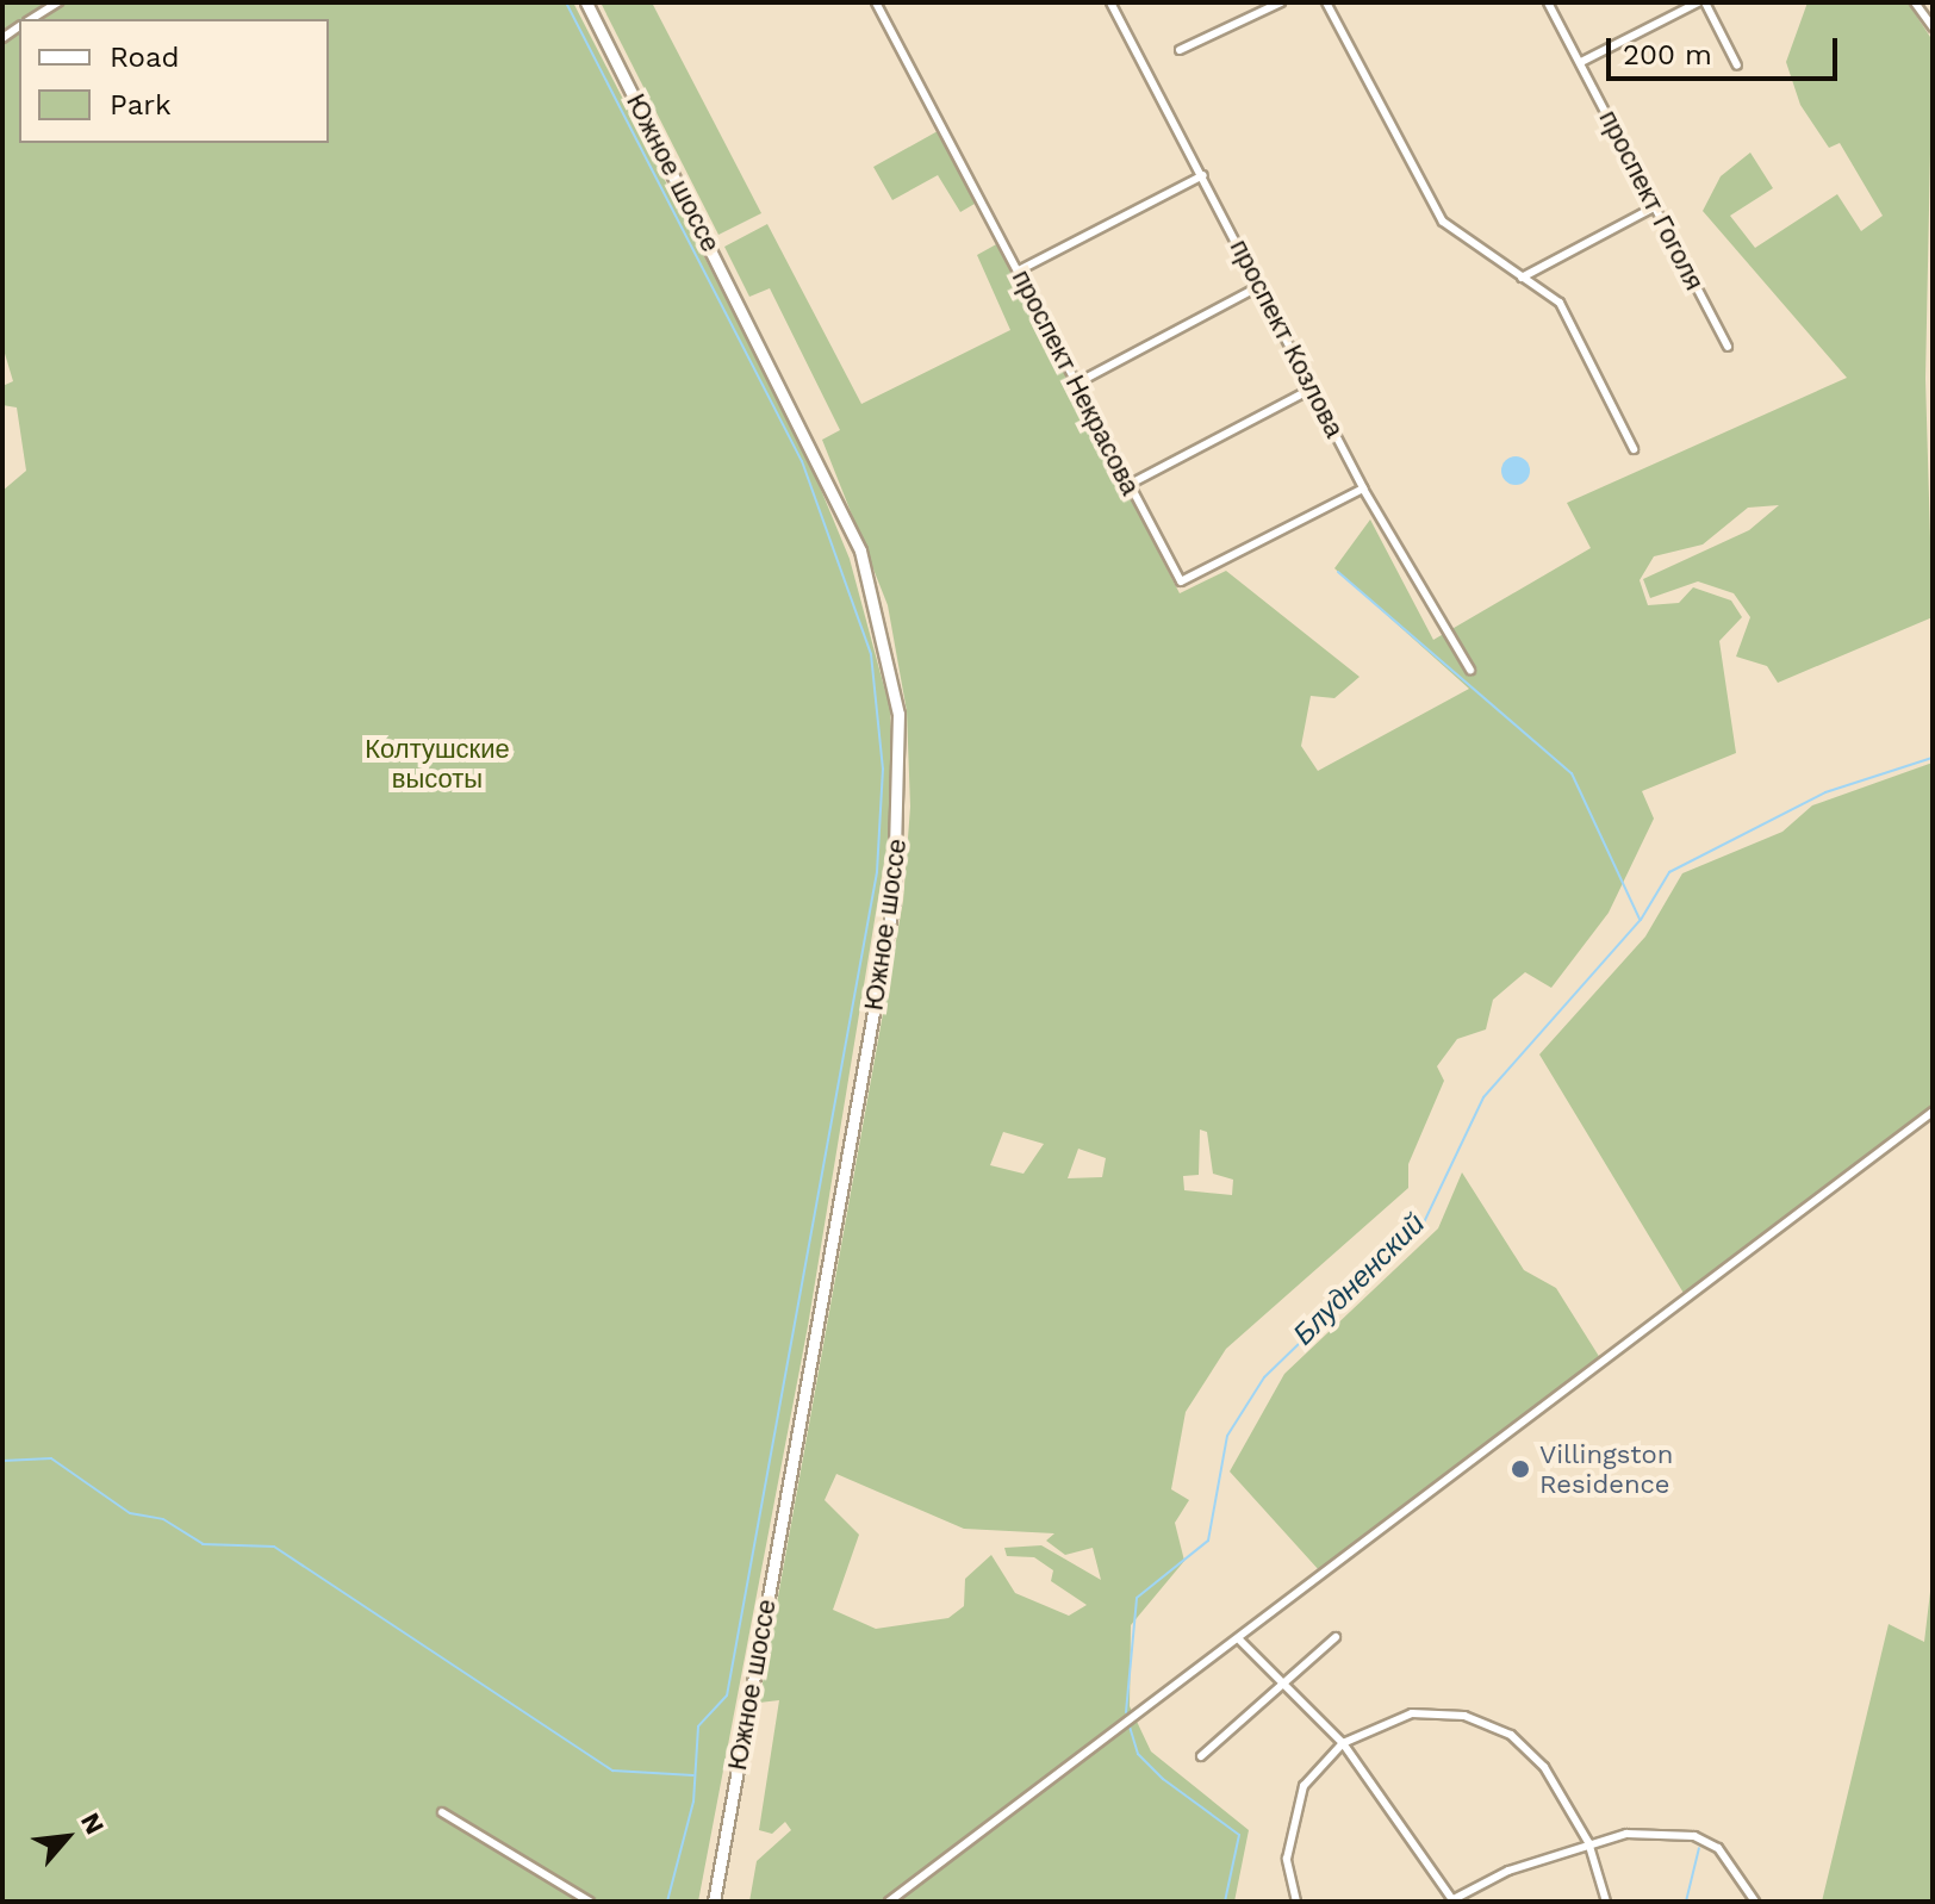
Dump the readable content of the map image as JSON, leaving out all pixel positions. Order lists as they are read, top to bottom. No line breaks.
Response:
{"streets":{"street":["Южное шоссе","проспект Гоголя","проспект Козлова","проспект Некрасова"]},"crossings":[["проспект Козлова","проспект Некрасова"]],"water":["Блудненский"],"parks":["Колтушские высоты"],"places":["Villingston Residence"],"legend":["Road","Park"],"scale_bar":"200 m","north":"top right"}
